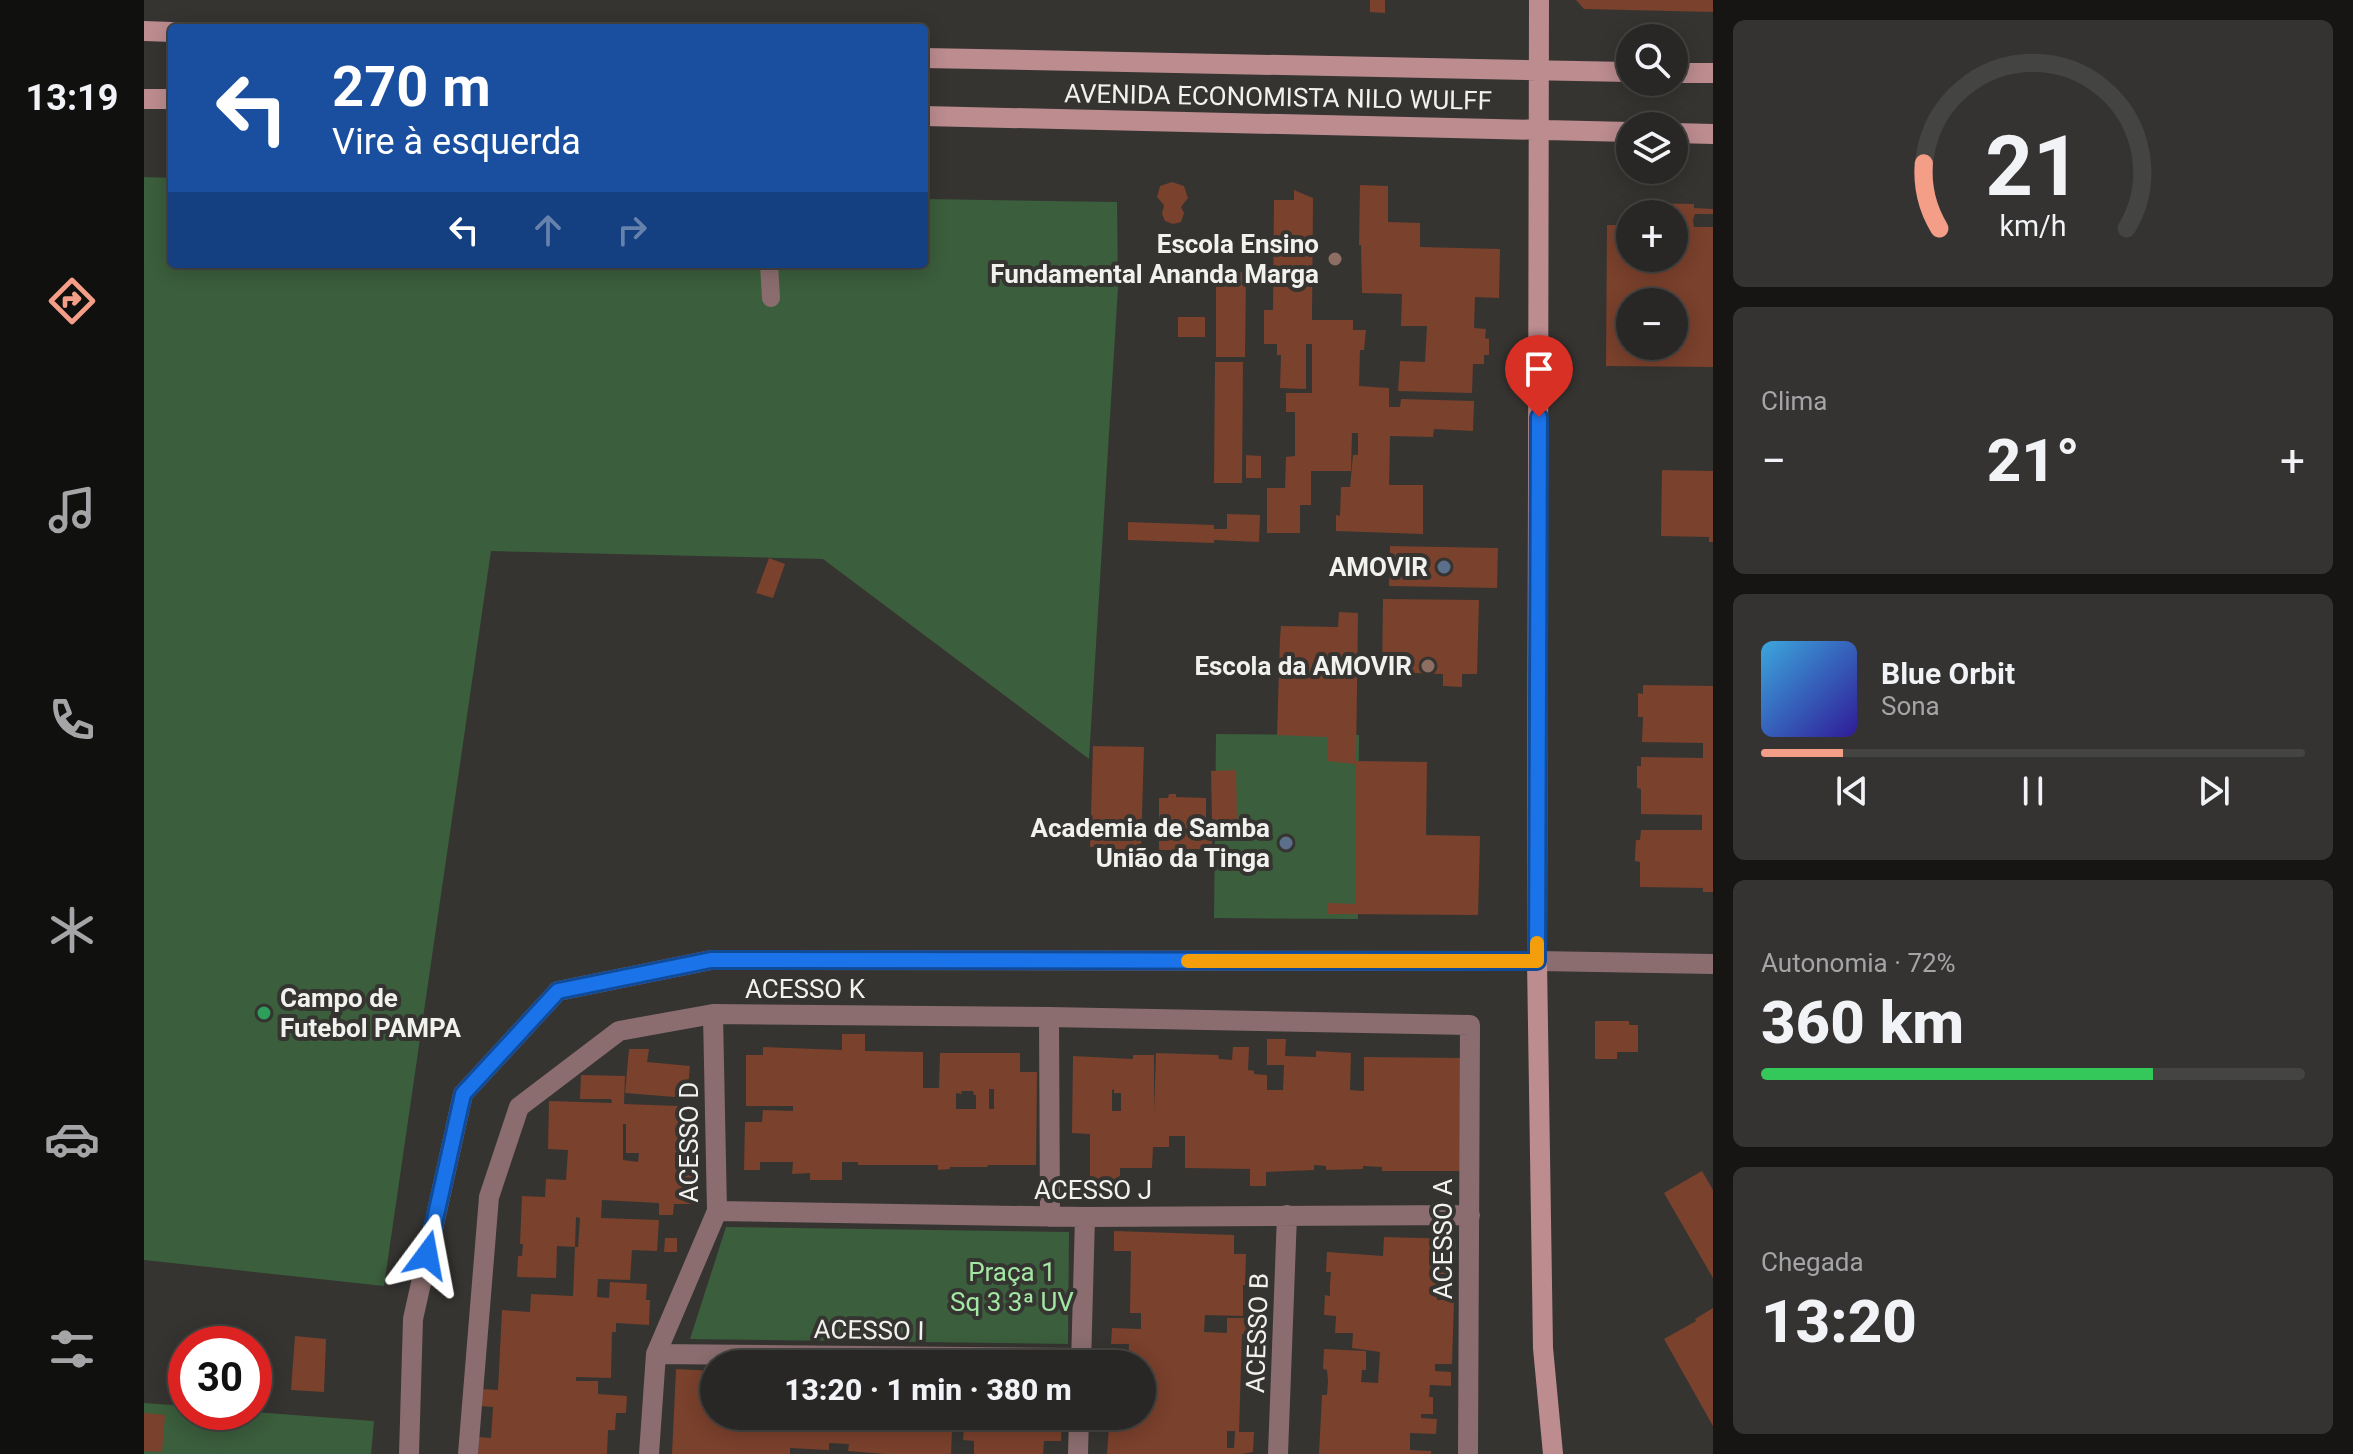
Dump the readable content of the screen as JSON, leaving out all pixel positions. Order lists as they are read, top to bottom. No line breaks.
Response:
{"streets":{"street":["AVENIDA ECONOMISTA NILO WULFF","ACESSO K","ACESSO D","ACESSO J","ACESSO A","ACESSO I","ACESSO B"]},"crossings":[["ACESSO K","ACESSO D"],["ACESSO K","ACESSO A"],["ACESSO D","ACESSO J"],["ACESSO D","ACESSO I"],["ACESSO J","ACESSO A"],["ACESSO J","ACESSO B"]],"parks":["Praça 1 Sq 3 3ª UV"],"places":["Escola Ensino Fundamental Ananda Marga","AMOVIR","Escola da AMOVIR","Academia de Samba União da Tinga","Campo de Futebol PAMPA"],"page":{"tabs":"13:19","map_buttons":["+","−"],"turn":["270 m","Vire à esquerda"],"tile":["Clima",["Autonomia · 72%","360 km"],["Chegada","13:20"]],"heat":["−","21°","+"],"song":["Blue Orbit","Sona"],"limit":"30","trip":"13:20 · 1 min · 380 m","gauge":["21","km/h"]}}
